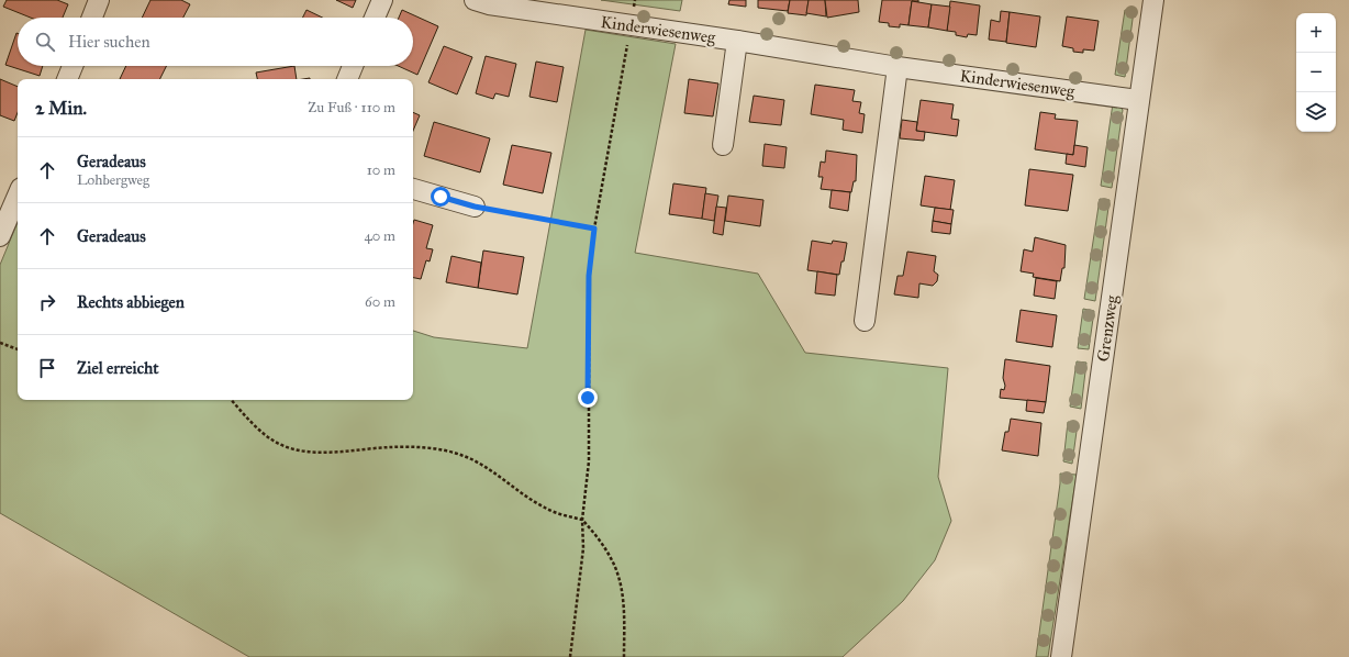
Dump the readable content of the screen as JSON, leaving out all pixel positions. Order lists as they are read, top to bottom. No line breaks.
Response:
{"streets":{"street":["Kinderwiesenweg","Grenzweg"]},"crossings":[["Kinderwiesenweg","Grenzweg"]],"page":{"map_buttons":["+","−"],"search":"Hier suchen","heading":["2 Min.","Zu Fuß · 110 m"],"list":[["Geradeaus","Lohbergweg","10 m"],["Geradeaus","40 m"],["Rechts abbiegen","60 m"],"Ziel erreicht"]}}
